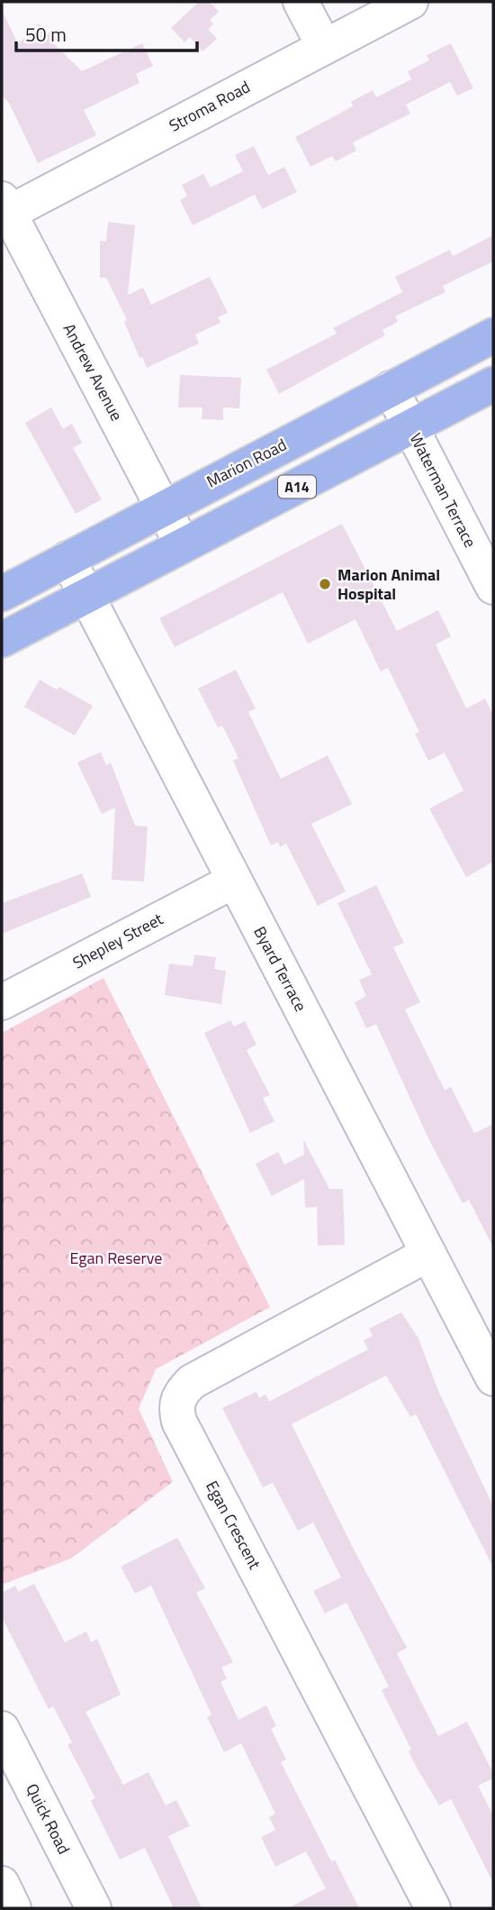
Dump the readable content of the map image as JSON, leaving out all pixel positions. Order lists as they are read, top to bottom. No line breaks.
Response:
{"streets":{"main road":["Marion Road","A14"],"street":["Stroma Road","Andrew Avenue","Waterman Terrace","Shepley Street","Byard Terrace","Egan Crescent","Quick Road"]},"crossings":[["Stroma Road","Andrew Avenue"],["Andrew Avenue","Marion Road"],["Andrew Avenue","A14"],["Marion Road","Waterman Terrace"],["Marion Road","Byard Terrace"],["A14","Waterman Terrace"],["A14","Byard Terrace"],["Shepley Street","Byard Terrace"],["Byard Terrace","Egan Crescent"]],"parks":["Egan Reserve"],"places":["Marion Animal Hospital"],"scale_bar":"50 m"}
